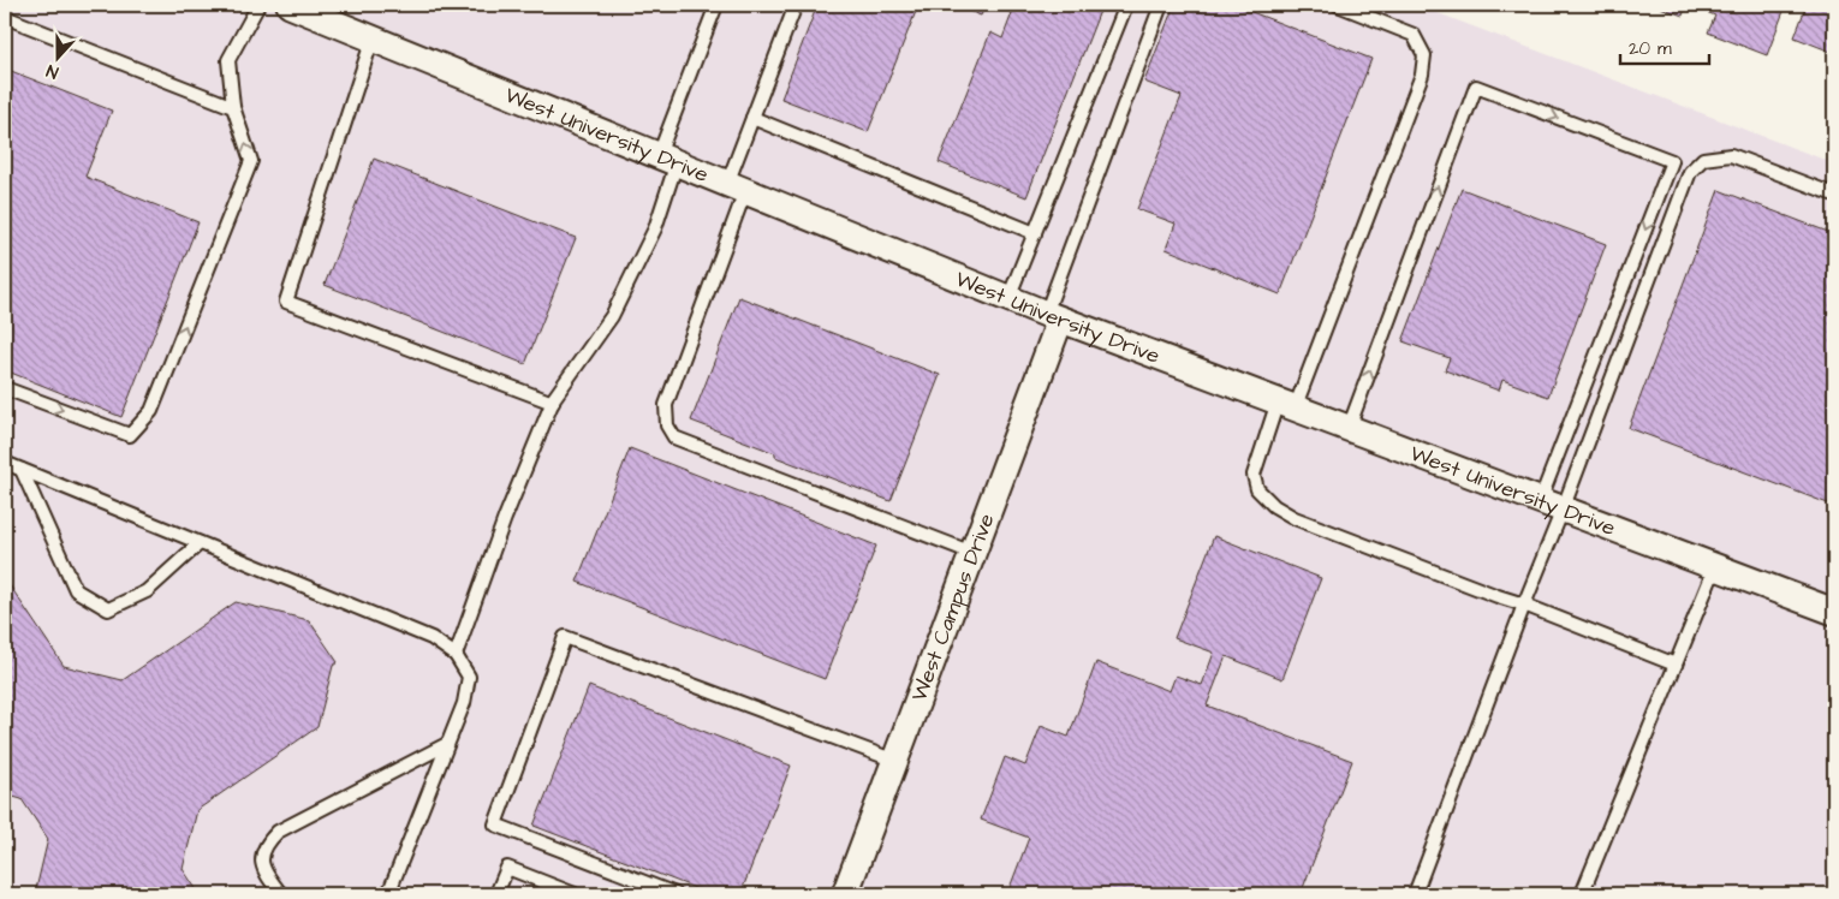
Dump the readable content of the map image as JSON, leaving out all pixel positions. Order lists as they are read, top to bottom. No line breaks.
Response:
{"streets":{"street":["West University Drive","West Campus Drive"]},"crossings":[["West University Drive","West Campus Drive"]],"scale_bar":"20 m","north":"bottom"}
